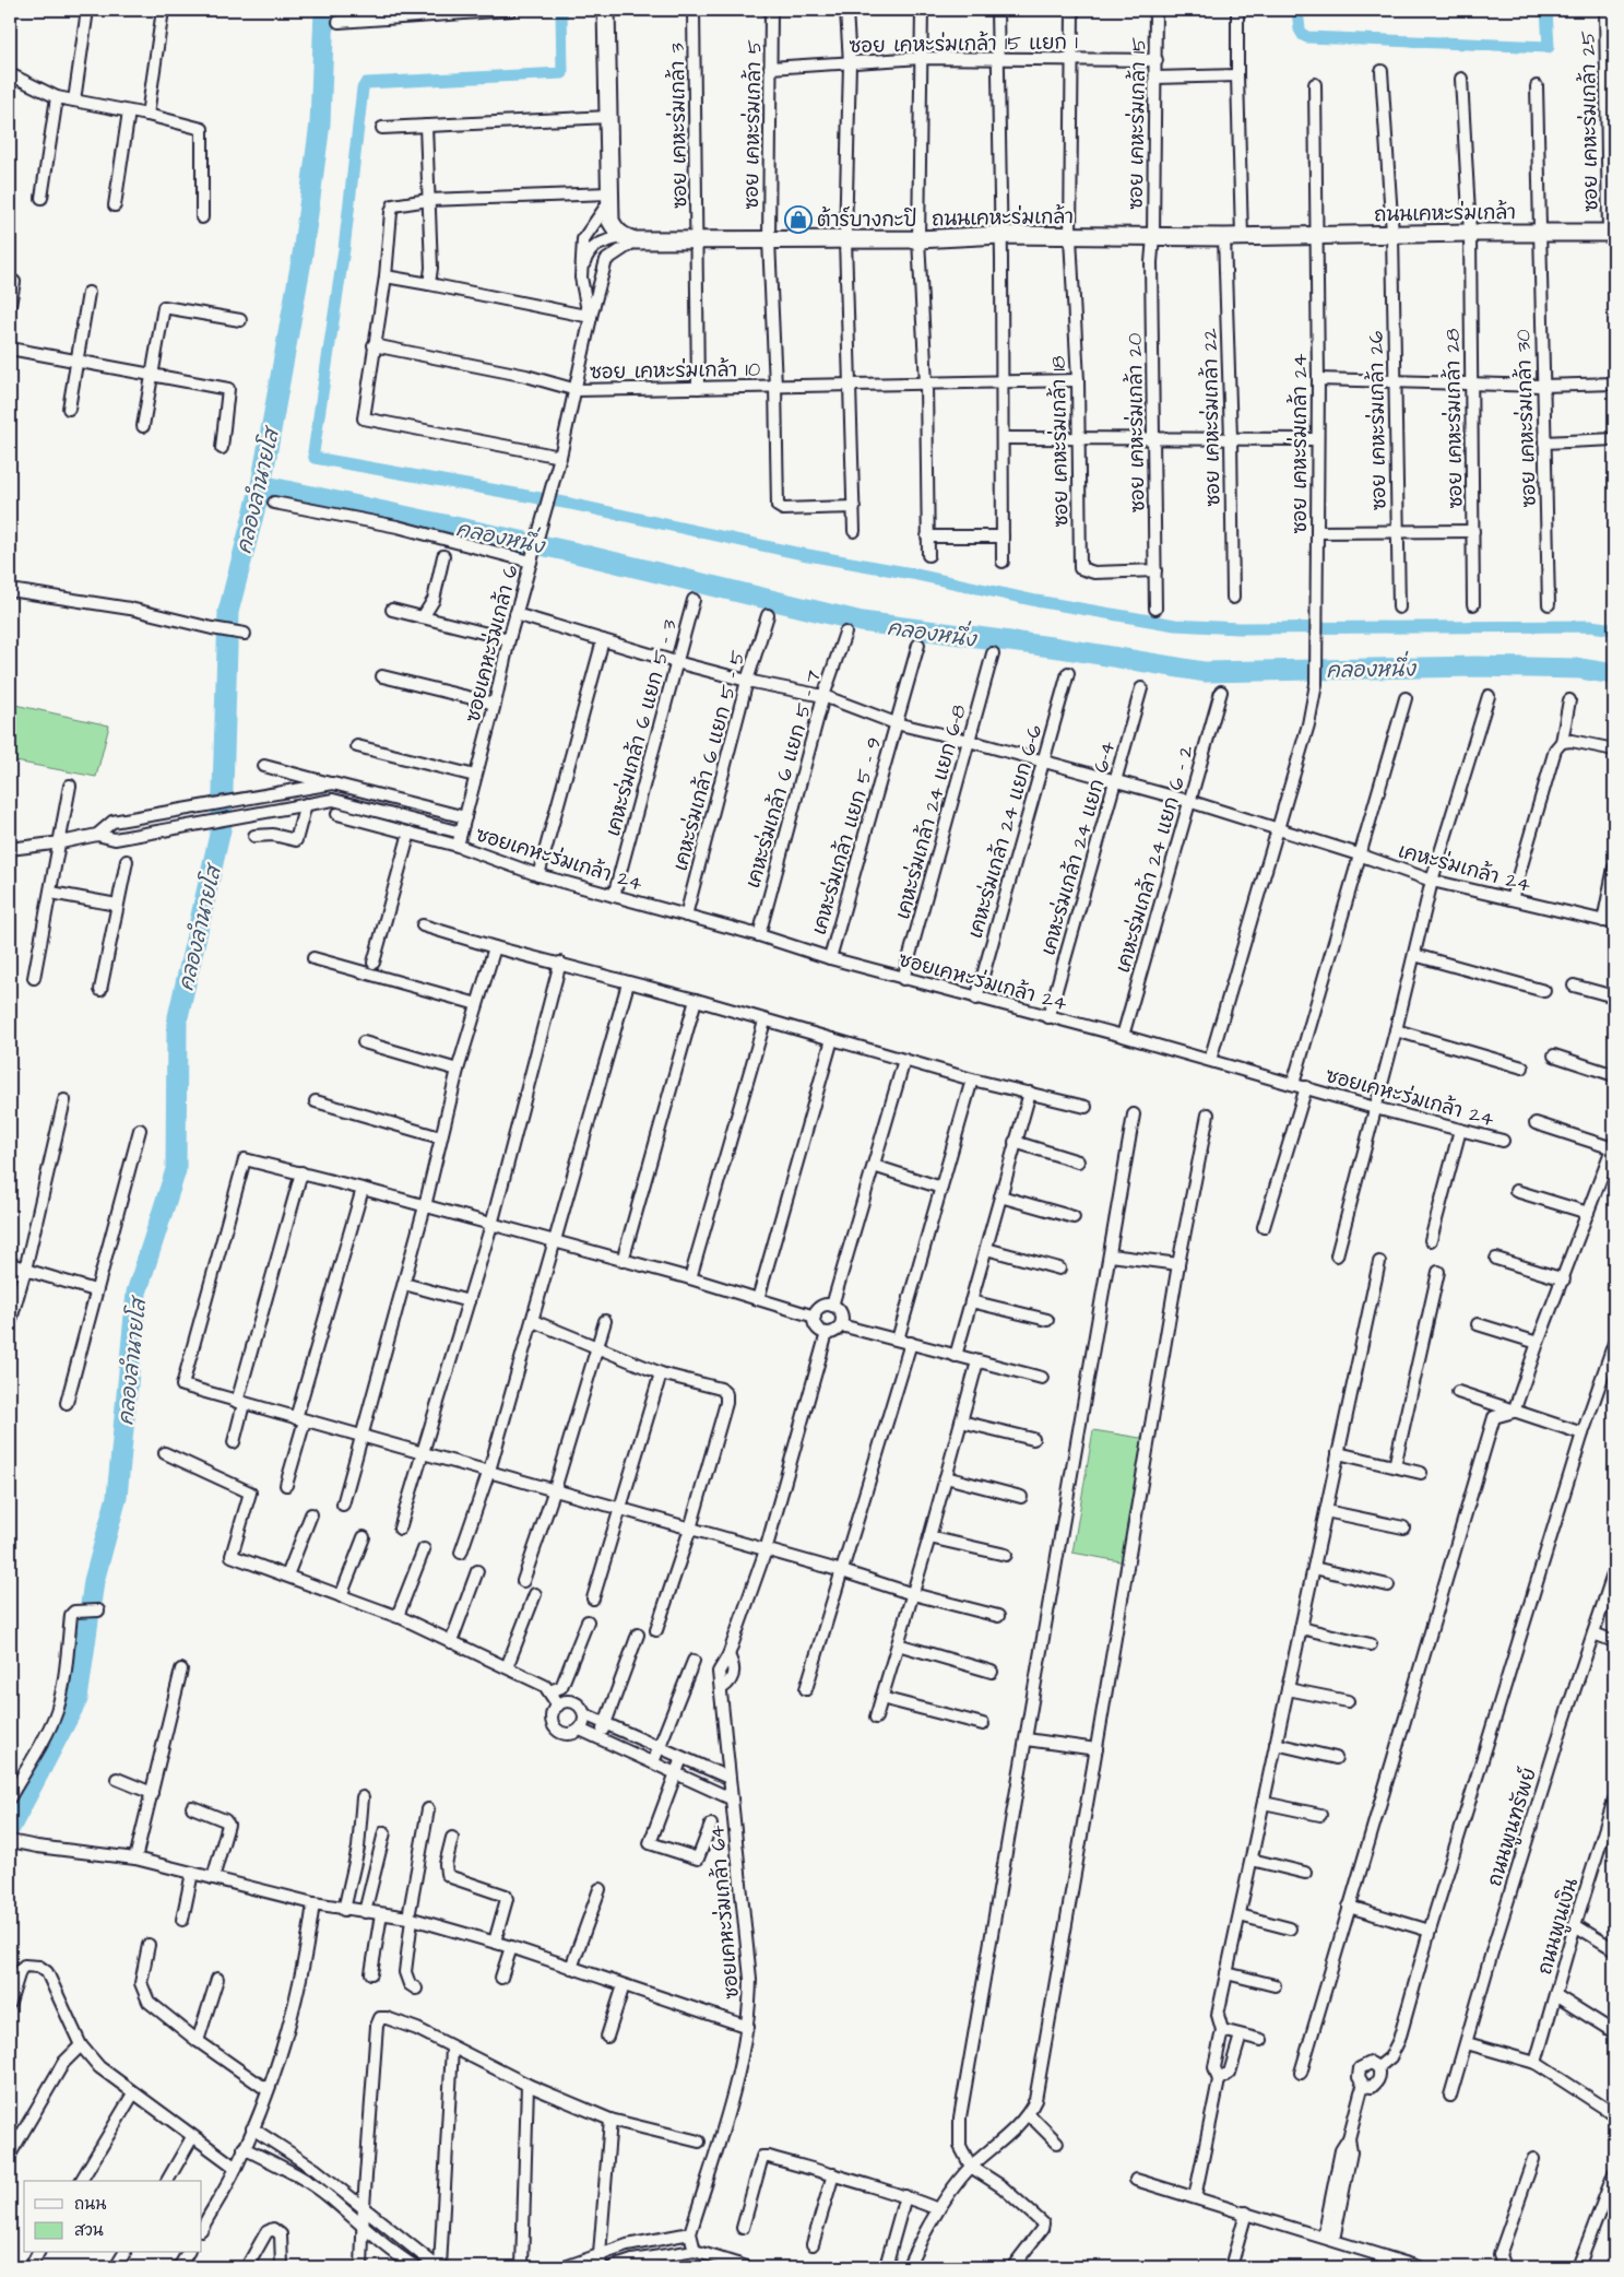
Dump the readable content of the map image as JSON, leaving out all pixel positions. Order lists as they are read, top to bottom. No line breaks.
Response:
{"streets":{"street":["ซอย เคหะร่มเกล้า 15 แยก 1","ซอย เคหะร่มเกล้า 25","ซอย เคหะร่มเกล้า 15","ซอย เคหะร่มเกล้า 5","ซอย เคหะร่มเกล้า 3","ถนนเคหะร่มเกล้า","ซอย เคหะร่มเกล้า 10","ซอย เคหะร่มเกล้า 22","ซอย เคหะร่มเกล้า 28","ซอย เคหะร่มเกล้า 30","ซอย เคหะร่มเกล้า 26","ซอย เคหะร่มเกล้า 20","ซอย เคหะร่มเกล้า 18","ซอย เคหะร่มเกล้า 24","ซอยเคหะร่มเกล้า 6","เคหะร่มเกล้า 6 แยก 5 - 3","เคหะร่มเกล้า 6 แยก 5 - 5","เคหะร่มเกล้า 6 แยก 5 - 7","เคหะร่มเกล้า 24 แยก 6-8","เคหะร่มเกล้า 24 แยก 6-6","เคหะร่มเกล้า แยก 5 - 9","เคหะร่มเกล้า 24 แยก 6-4","ซอยเคหะร่มเกล้า 24","เคหะร่มเกล้า 24 แยก 6 - 2","เคหะร่มเกล้า 24","ถนนพูนทรัพย์","ซอยเคหะร่มเกล้า 64","ถนนพูนเงิน"]},"crossings":[["ซอย เคหะร่มเกล้า 15 แยก 1","ซอย เคหะร่มเกล้า 15"],["ซอย เคหะร่มเกล้า 15 แยก 1","ซอย เคหะร่มเกล้า 5"],["ซอย เคหะร่มเกล้า 15 แยก 1","ซอย เคหะร่มเกล้า 18"],["ซอย เคหะร่มเกล้า 25","ถนนเคหะร่มเกล้า"],["ซอย เคหะร่มเกล้า 15","ถนนเคหะร่มเกล้า"],["ซอย เคหะร่มเกล้า 15","ซอย เคหะร่มเกล้า 20"],["ซอย เคหะร่มเกล้า 5","ถนนเคหะร่มเกล้า"],["ซอย เคหะร่มเกล้า 5","ซอย เคหะร่มเกล้า 10"],["ซอย เคหะร่มเกล้า 3","ถนนเคหะร่มเกล้า"],["ซอย เคหะร่มเกล้า 3","ซอย เคหะร่มเกล้า 10"],["ถนนเคหะร่มเกล้า","ซอย เคหะร่มเกล้า 10"],["ถนนเคหะร่มเกล้า","ซอย เคหะร่มเกล้า 22"],["ถนนเคหะร่มเกล้า","ซอย เคหะร่มเกล้า 28"],["ถนนเคหะร่มเกล้า","ซอย เคหะร่มเกล้า 30"],["ถนนเคหะร่มเกล้า","ซอย เคหะร่มเกล้า 26"],["ถนนเคหะร่มเกล้า","ซอย เคหะร่มเกล้า 20"],["ถนนเคหะร่มเกล้า","ซอย เคหะร่มเกล้า 18"],["ถนนเคหะร่มเกล้า","ซอย เคหะร่มเกล้า 24"],["ถนนเคหะร่มเกล้า","ซอยเคหะร่มเกล้า 6"],["ซอย เคหะร่มเกล้า 10","ซอย เคหะร่มเกล้า 18"],["ซอย เคหะร่มเกล้า 10","ซอยเคหะร่มเกล้า 6"],["ซอย เคหะร่มเกล้า 20","ซอย เคหะร่มเกล้า 18"],["ซอย เคหะร่มเกล้า 24","ซอยเคหะร่มเกล้า 24"],["ซอย เคหะร่มเกล้า 24","เคหะร่มเกล้า 24"],["ซอยเคหะร่มเกล้า 6","ซอยเคหะร่มเกล้า 24"],["ซอยเคหะร่มเกล้า 6","เคหะร่มเกล้า 24"],["เคหะร่มเกล้า 6 แยก 5 - 3","ซอยเคหะร่มเกล้า 24"],["เคหะร่มเกล้า 6 แยก 5 - 3","เคหะร่มเกล้า 24"],["เคหะร่มเกล้า 6 แยก 5 - 5","ซอยเคหะร่มเกล้า 24"],["เคหะร่มเกล้า 6 แยก 5 - 5","เคหะร่มเกล้า 24"],["เคหะร่มเกล้า 6 แยก 5 - 7","ซอยเคหะร่มเกล้า 24"],["เคหะร่มเกล้า 6 แยก 5 - 7","เคหะร่มเกล้า 24"],["เคหะร่มเกล้า 24 แยก 6-8","ซอยเคหะร่มเกล้า 24"],["เคหะร่มเกล้า 24 แยก 6-8","เคหะร่มเกล้า 24"],["เคหะร่มเกล้า 24 แยก 6-6","ซอยเคหะร่มเกล้า 24"],["เคหะร่มเกล้า 24 แยก 6-6","เคหะร่มเกล้า 24"],["เคหะร่มเกล้า แยก 5 - 9","ซอยเคหะร่มเกล้า 24"],["เคหะร่มเกล้า แยก 5 - 9","เคหะร่มเกล้า 24"],["เคหะร่มเกล้า 24 แยก 6-4","ซอยเคหะร่มเกล้า 24"],["เคหะร่มเกล้า 24 แยก 6-4","เคหะร่มเกล้า 24"],["ซอยเคหะร่มเกล้า 24","เคหะร่มเกล้า 24 แยก 6 - 2"],["เคหะร่มเกล้า 24 แยก 6 - 2","เคหะร่มเกล้า 24"]],"water":["คลองลำนายโส","คลองหนึ่ง"],"places":{"shop":["ต้าร์บางกะปิ"]},"legend":["ถนน","สวน"]}
